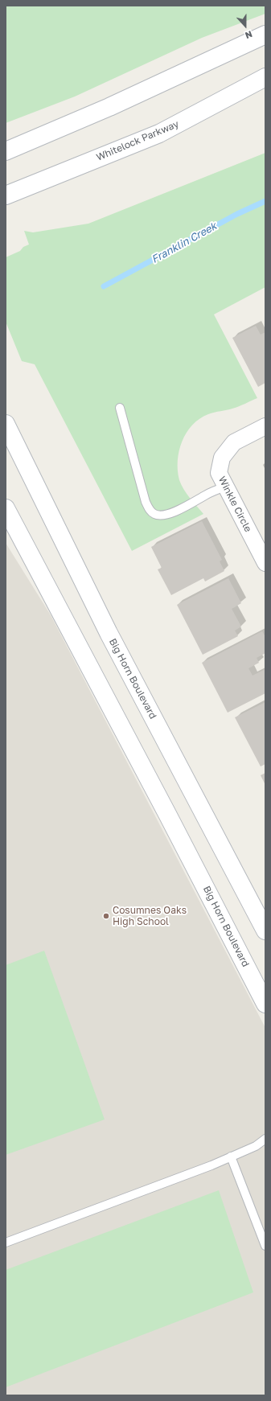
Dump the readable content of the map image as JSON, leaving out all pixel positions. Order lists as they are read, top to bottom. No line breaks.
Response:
{"streets":{"main road":["Whitelock Parkway","Big Horn Boulevard"],"street":["Winkle Circle"]},"water":["Franklin Creek"],"places":["Cosumnes Oaks High School"],"north":"bottom"}
